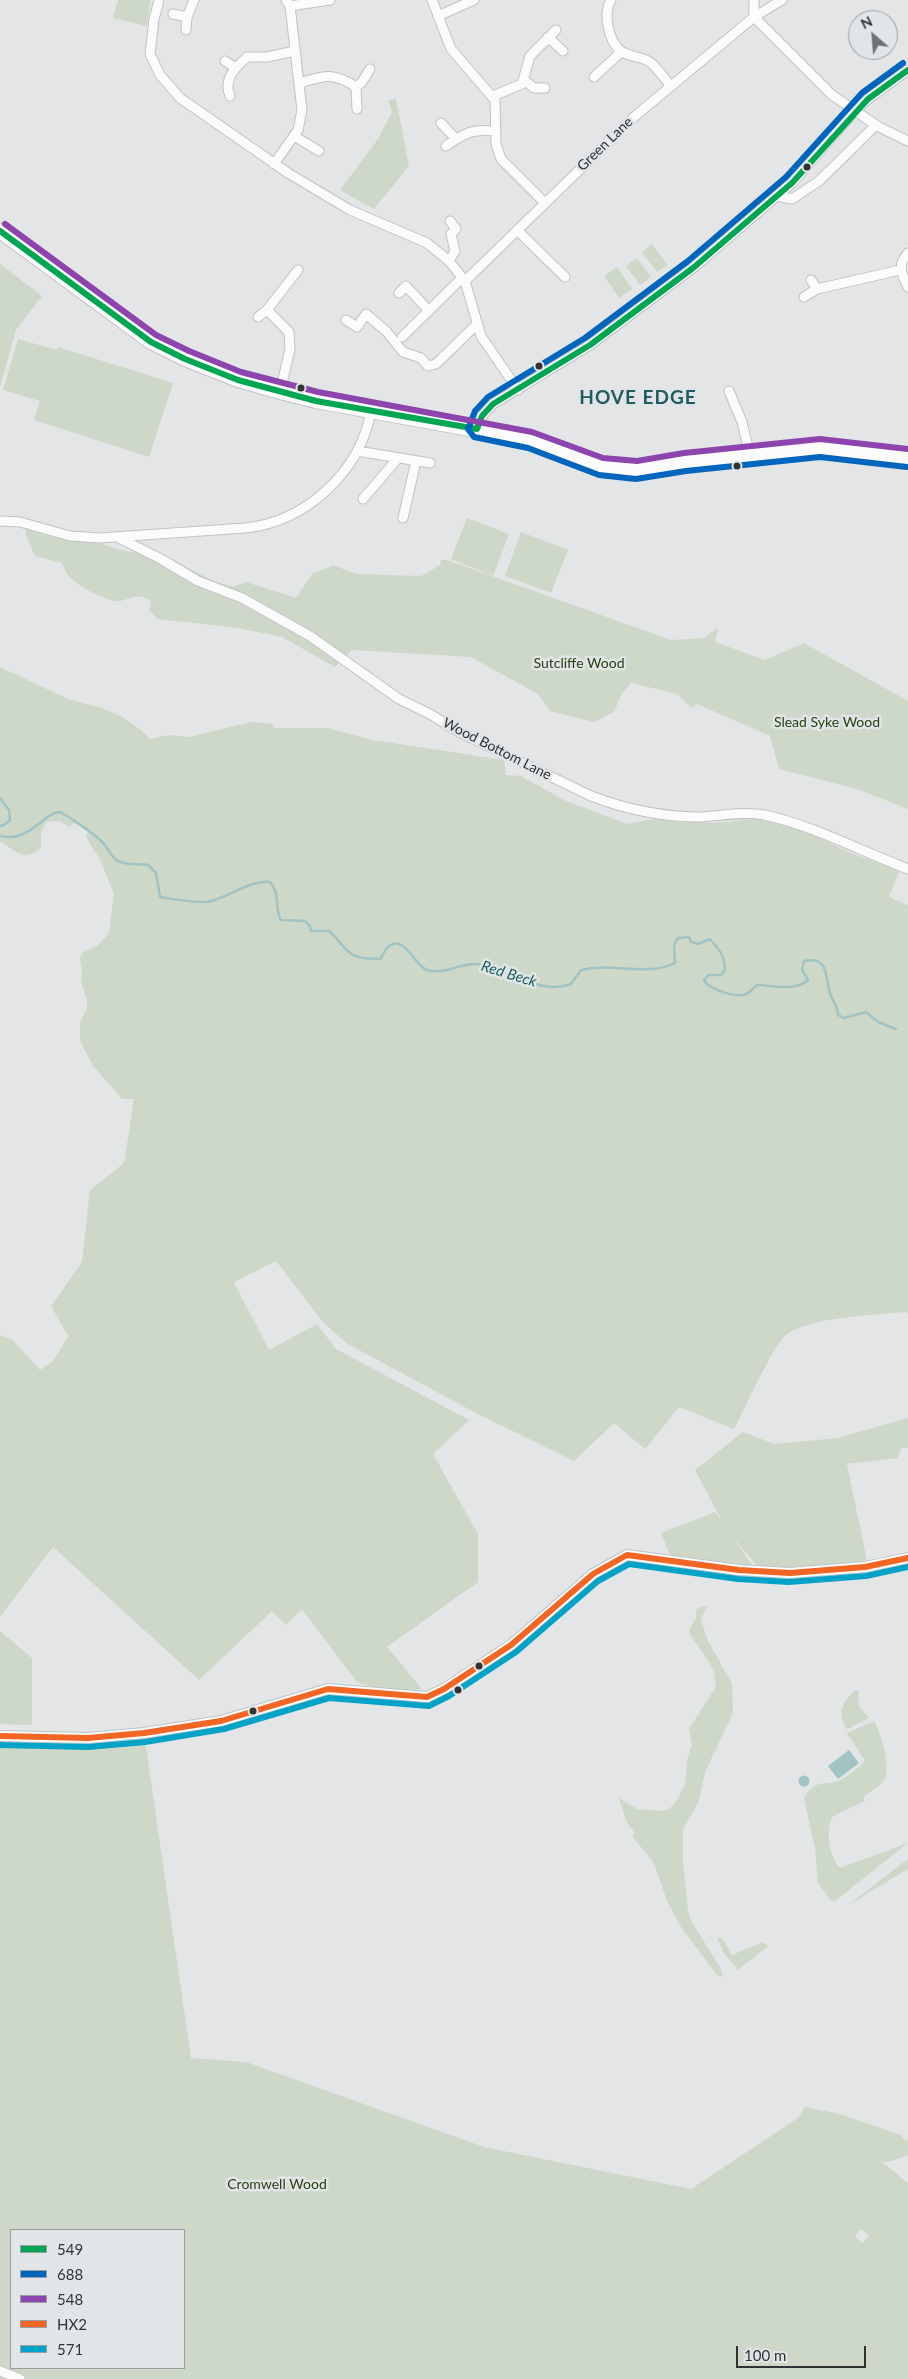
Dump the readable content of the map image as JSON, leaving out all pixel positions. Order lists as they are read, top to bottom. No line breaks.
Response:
{"streets":{"street":["Green Lane","Wood Bottom Lane"]},"districts":["HOVE EDGE"],"water":["Red Beck"],"parks":["Sutcliffe Wood","Slead Syke Wood","Cromwell Wood"],"lines":["transit line 688","transit line 549","transit line 548","transit line HX2","transit line 571"],"legend":["549","688","548","HX2","571"],"scale_bar":"100 m","north":"top left"}
